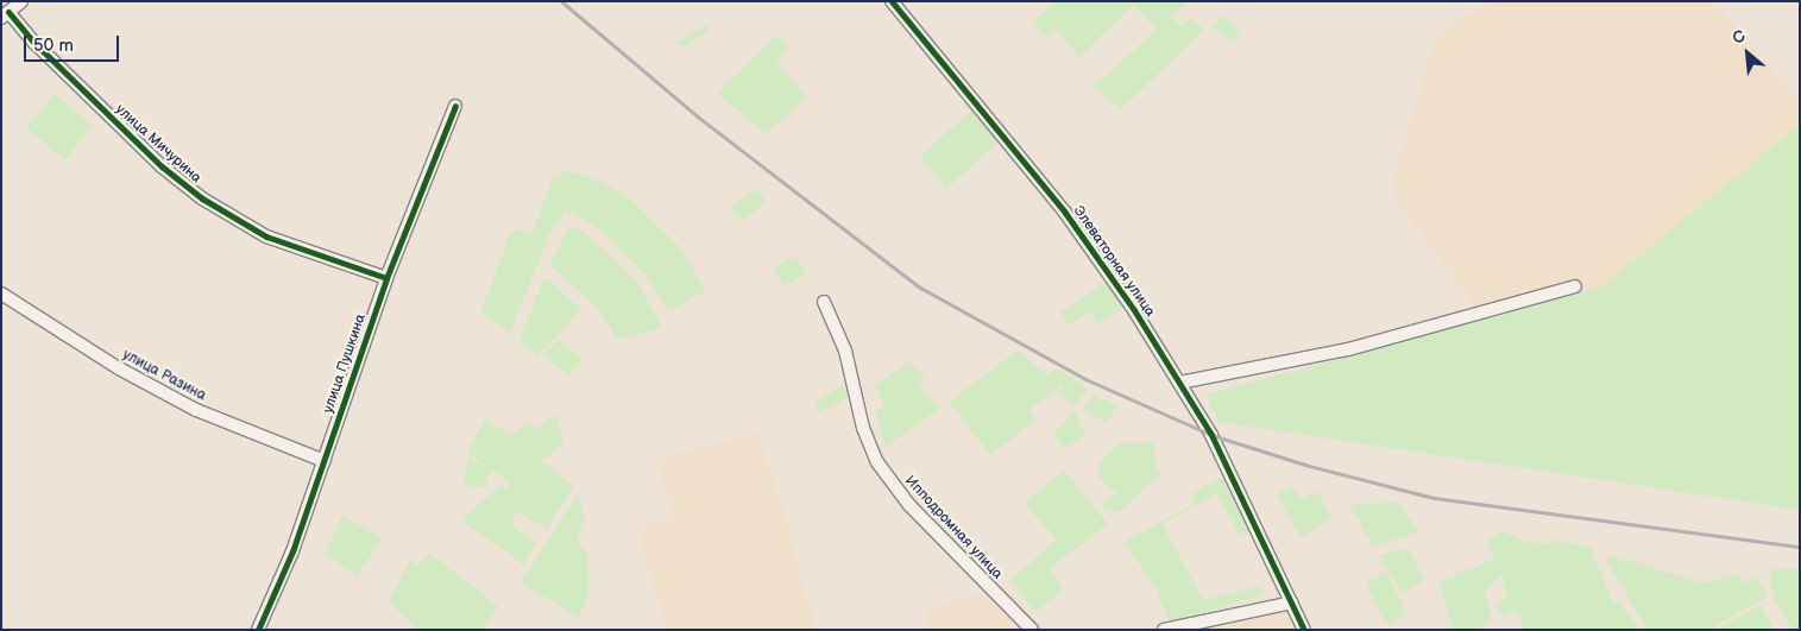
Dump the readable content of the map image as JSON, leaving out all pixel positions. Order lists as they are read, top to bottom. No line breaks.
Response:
{"streets":{"street":["улица Мичурина","Элеваторная улица","улица Пушкина","улица Разина","Ипподромная улица"]},"crossings":[["улица Мичурина","улица Пушкина"],["улица Пушкина","улица Разина"]],"scale_bar":"50 m","north":"top left"}
